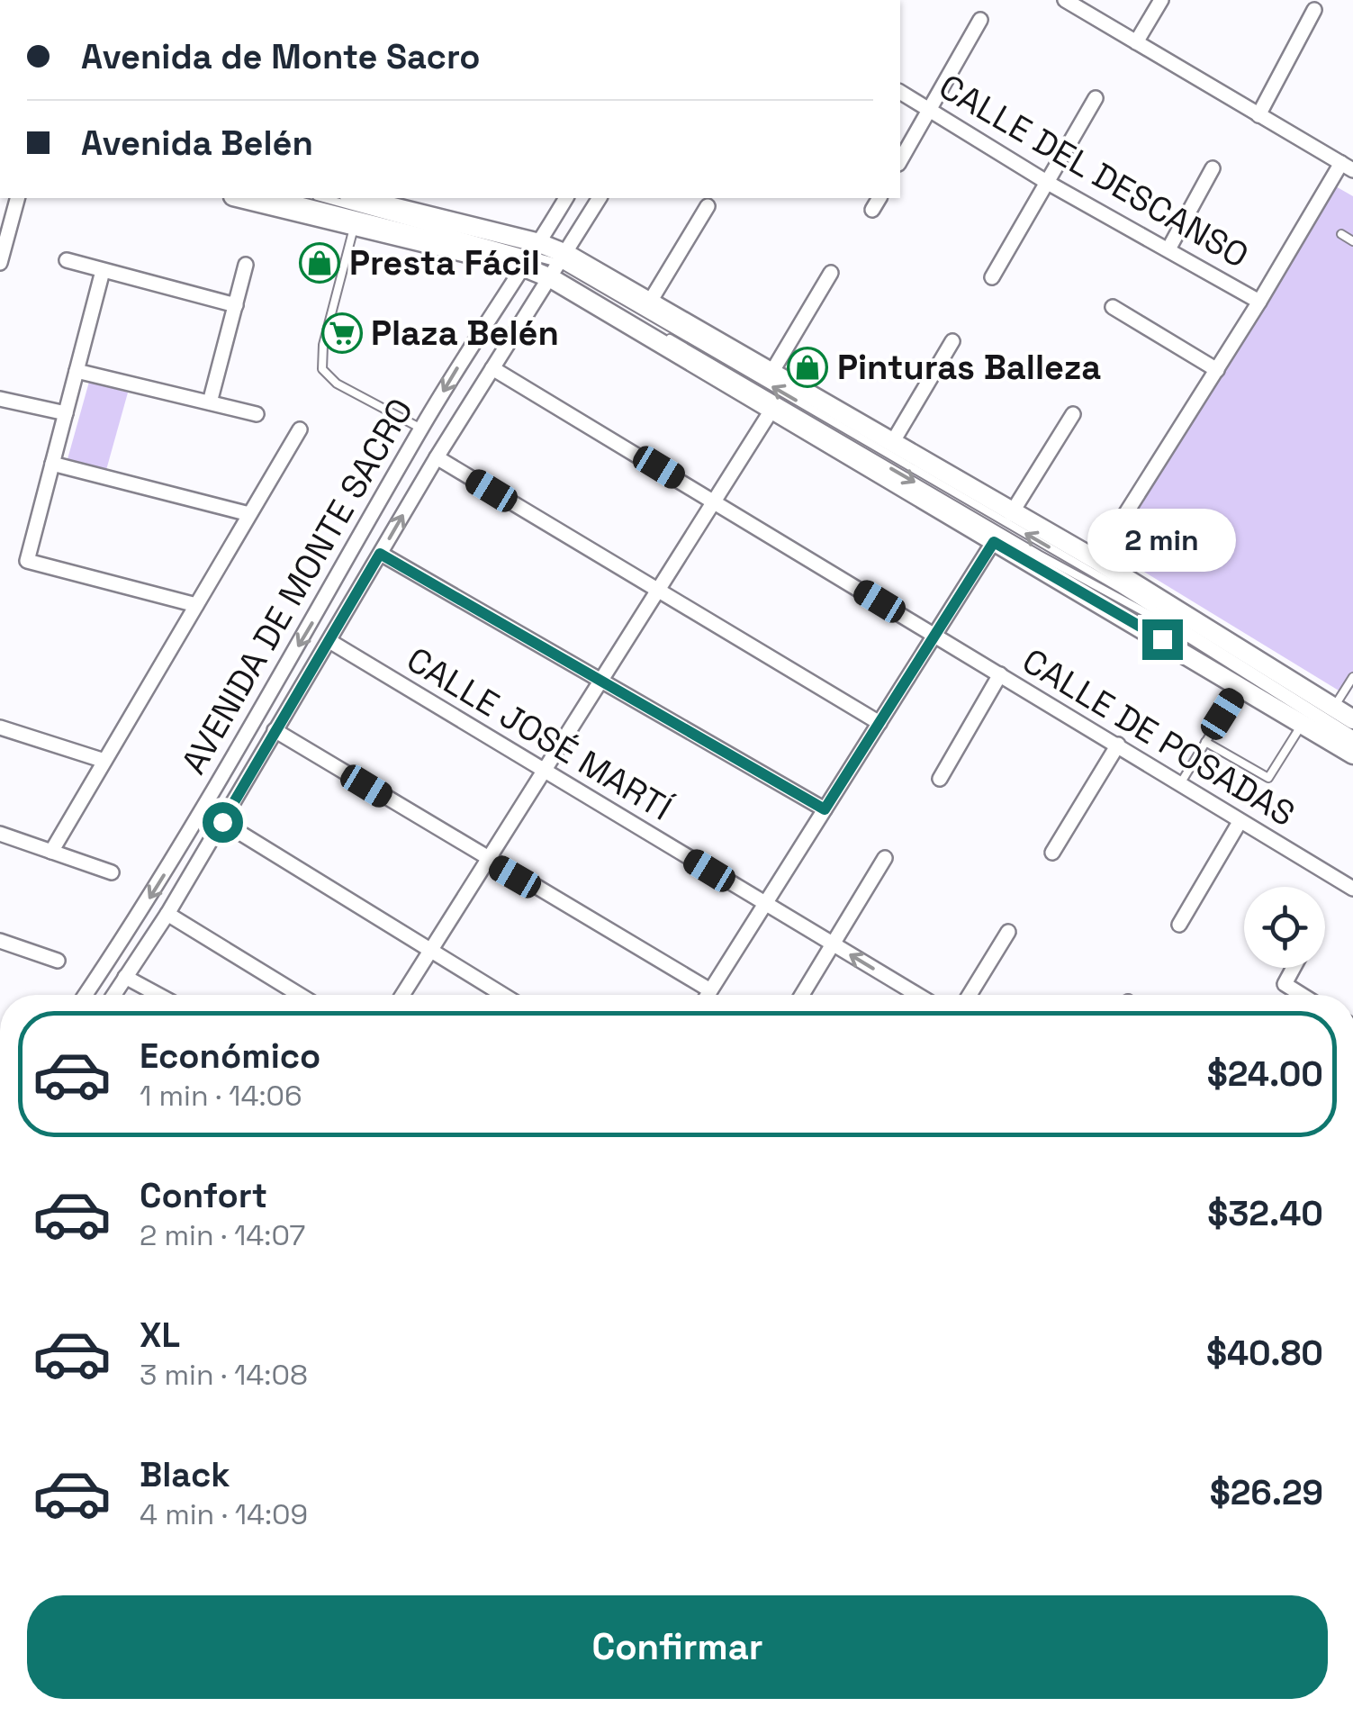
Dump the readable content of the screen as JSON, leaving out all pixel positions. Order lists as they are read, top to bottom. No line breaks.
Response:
{"streets":{"street":["CALLE DEL DESCANSO","AVENIDA DE MONTE SACRO","CALLE JOSÉ MARTÍ","CALLE DE POSADAS"]},"crossings":[["AVENIDA DE MONTE SACRO","CALLE JOSÉ MARTÍ"],["AVENIDA DE MONTE SACRO","CALLE DE POSADAS"]],"places":{"shop":["Presta Fácil","Pinturas Balleza"],"supermarket":["Plaza Belén"]},"page":{"banner":["Avenida de Monte Sacro","Avenida Belén"],"bubble":"2 min","list":[{"name":"Económico","note":"1 min · 14:06","value":"$24.00"},{"name":"Confort","note":"2 min · 14:07","value":"$32.40"},{"name":"XL","note":"3 min · 14:08","value":"$40.80"},{"name":"Black","note":"4 min · 14:09","value":"$26.29"}],"buttons":"Confirmar"}}
